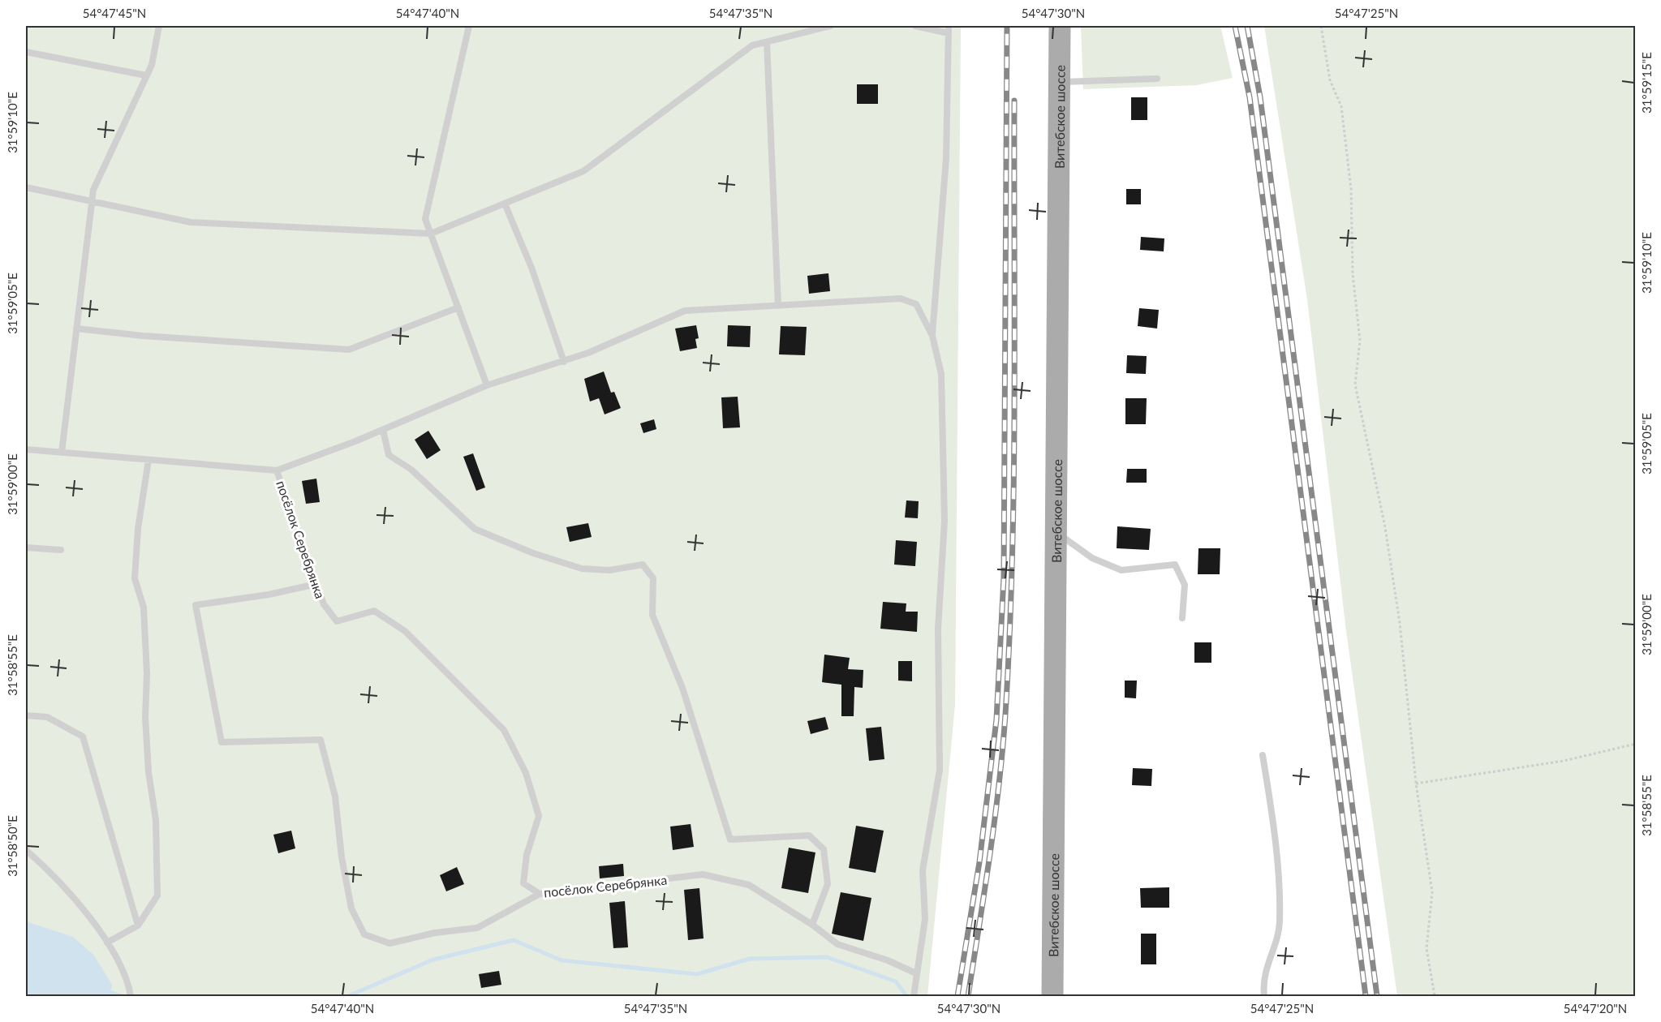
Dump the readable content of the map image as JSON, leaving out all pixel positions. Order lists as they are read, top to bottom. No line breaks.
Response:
{"streets":{"main road":["Витебское шоссе"],"lane":["посёлок Серебрянка"]},"coordinates":["54°47'45\"N","54°47'40\"N","54°47'35\"N","54°47'30\"N","54°47'25\"N","31°59'15\"E","31°59'10\"E","31°59'05\"E","31°59'00\"E","31°58'55\"E","31°58'50\"E","54°47'20\"N"]}
